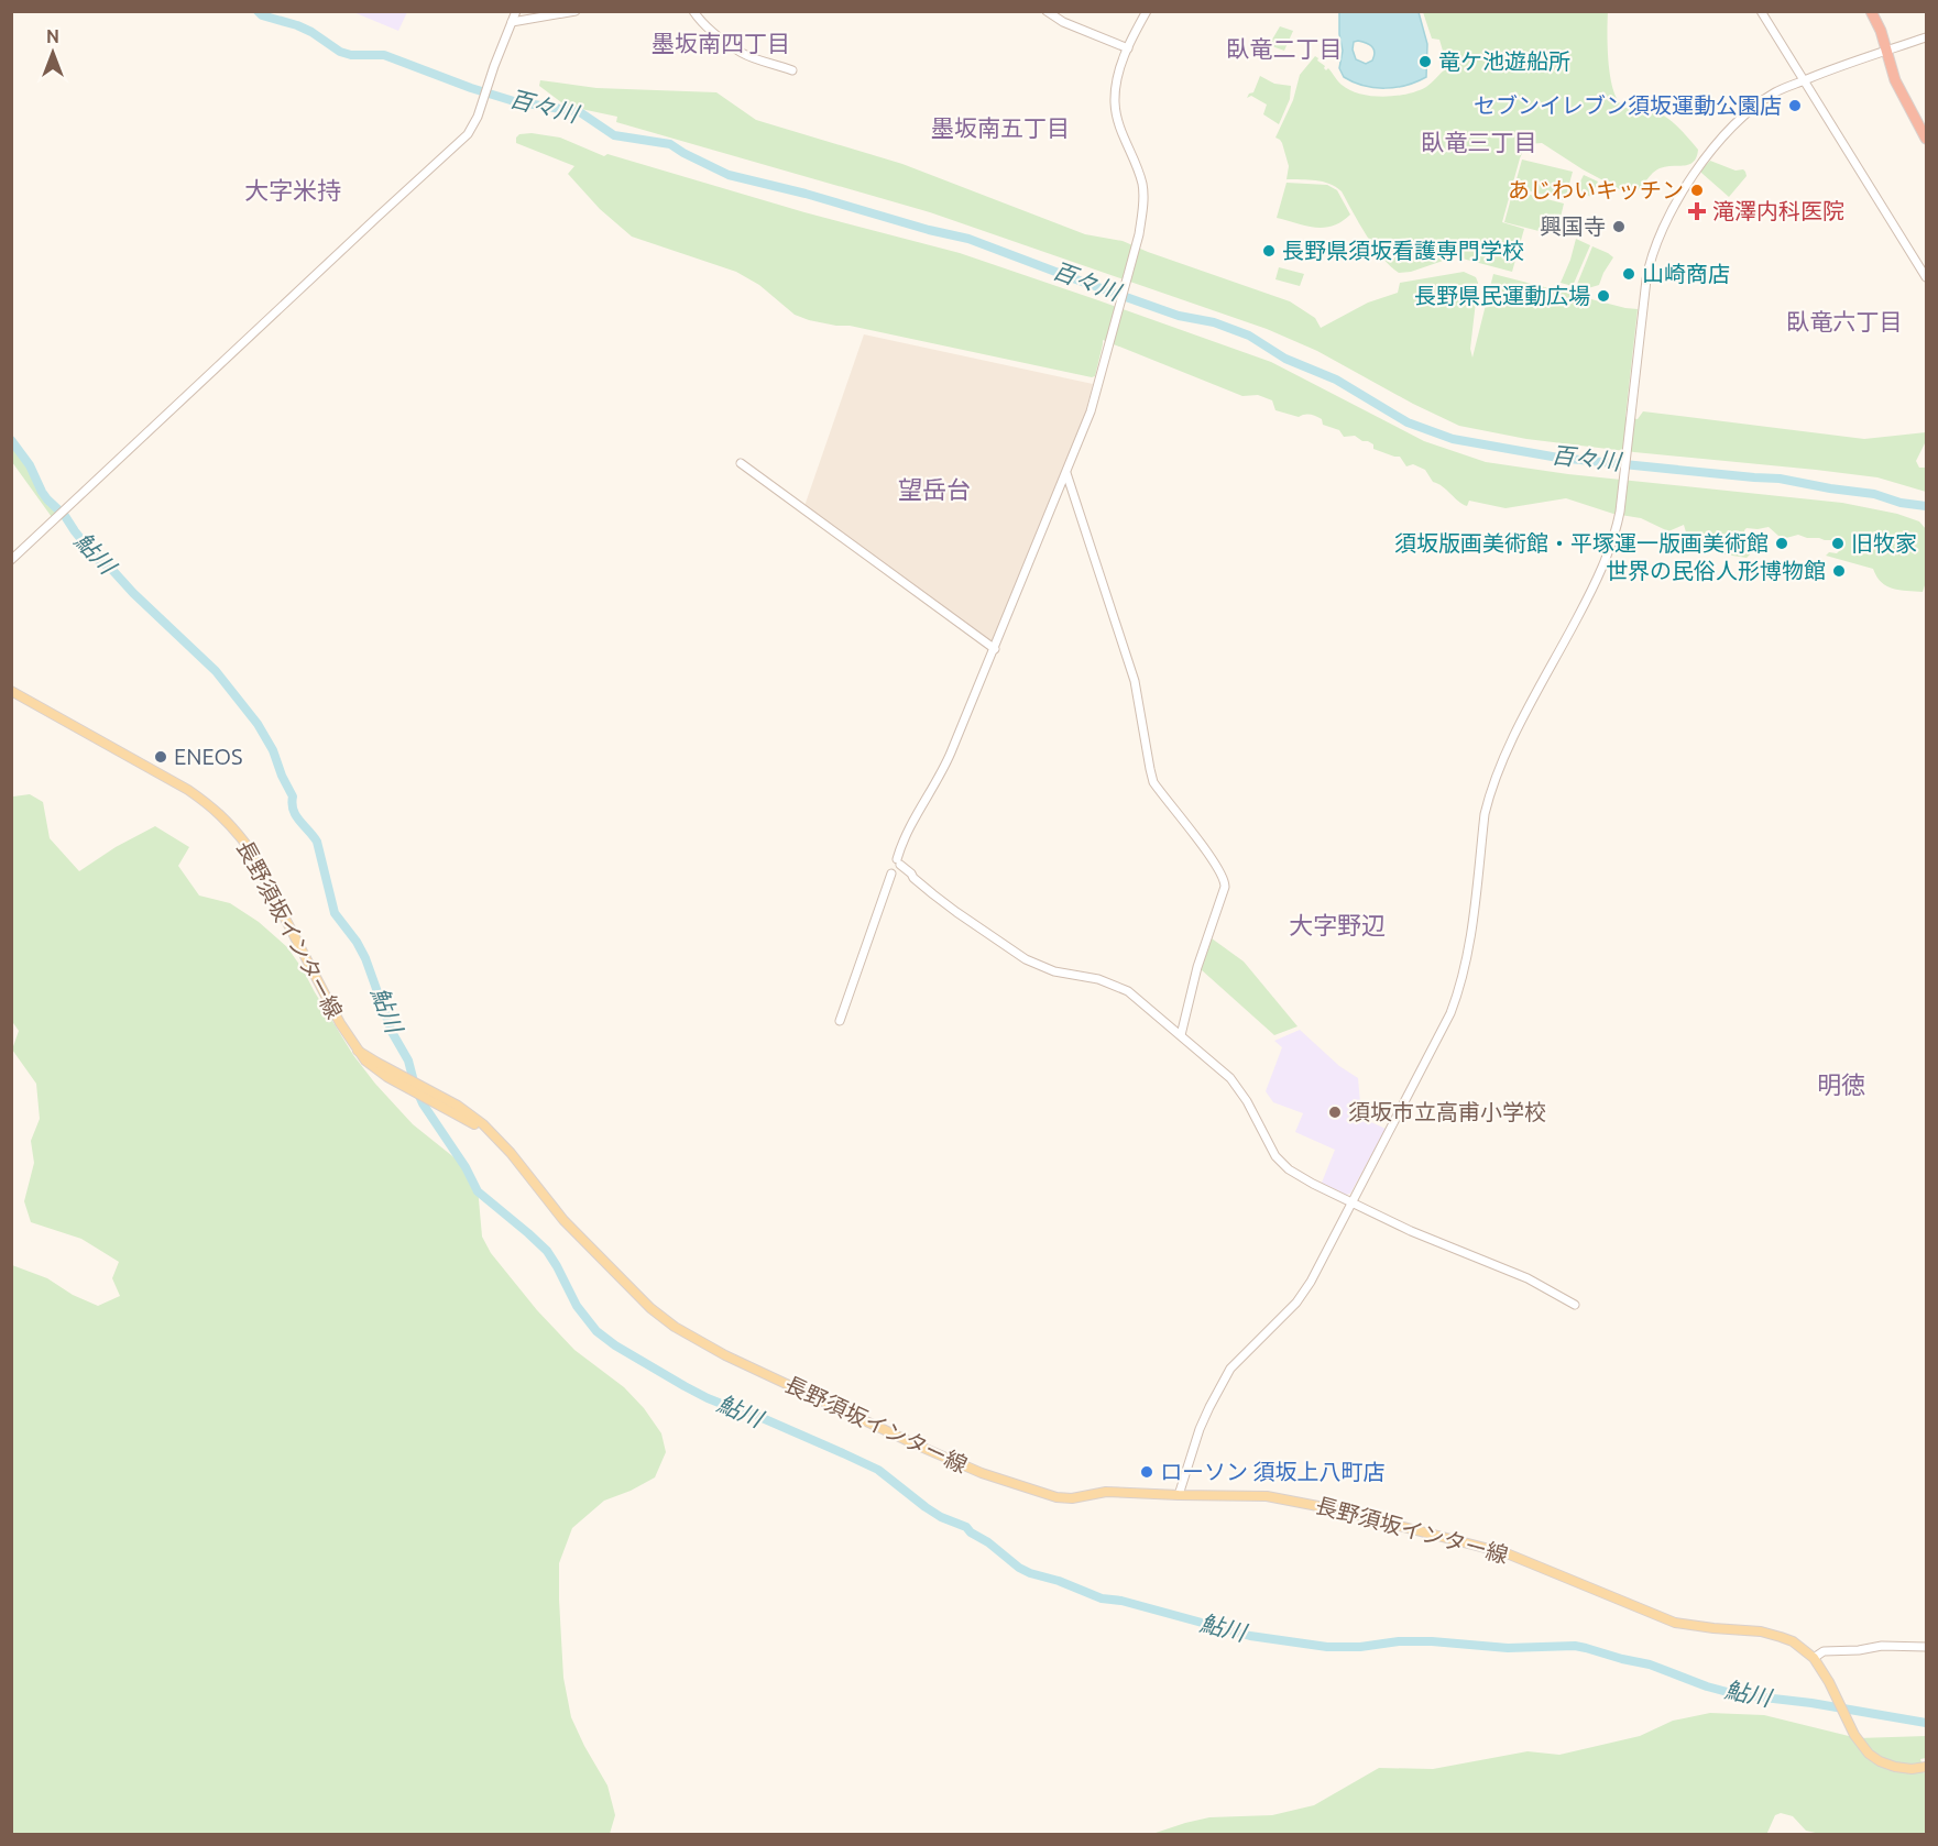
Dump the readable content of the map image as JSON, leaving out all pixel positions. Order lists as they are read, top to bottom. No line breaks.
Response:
{"streets":{"main road":["長野須坂インター線"]},"districts":["墨坂南四丁目","臥竜二丁目","墨坂南五丁目","臥竜三丁目","大字米持","臥竜六丁目","望岳台","大字野辺","明徳"],"water":["百々川","鮎川"],"places":{"other":["竜ケ池遊船所","セブンイレブン須坂運動公園店","あじわいキッチン","興国寺","長野県須坂看護専門学校","山崎商店","長野県民運動広場","須坂版画美術館・平塚運一版画美術館","旧牧家","世界の民俗人形博物館","ENEOS","須坂市立高甫小学校","ローソン 須坂上八町店"],"health":["滝澤内科医院"]},"north":"top"}
